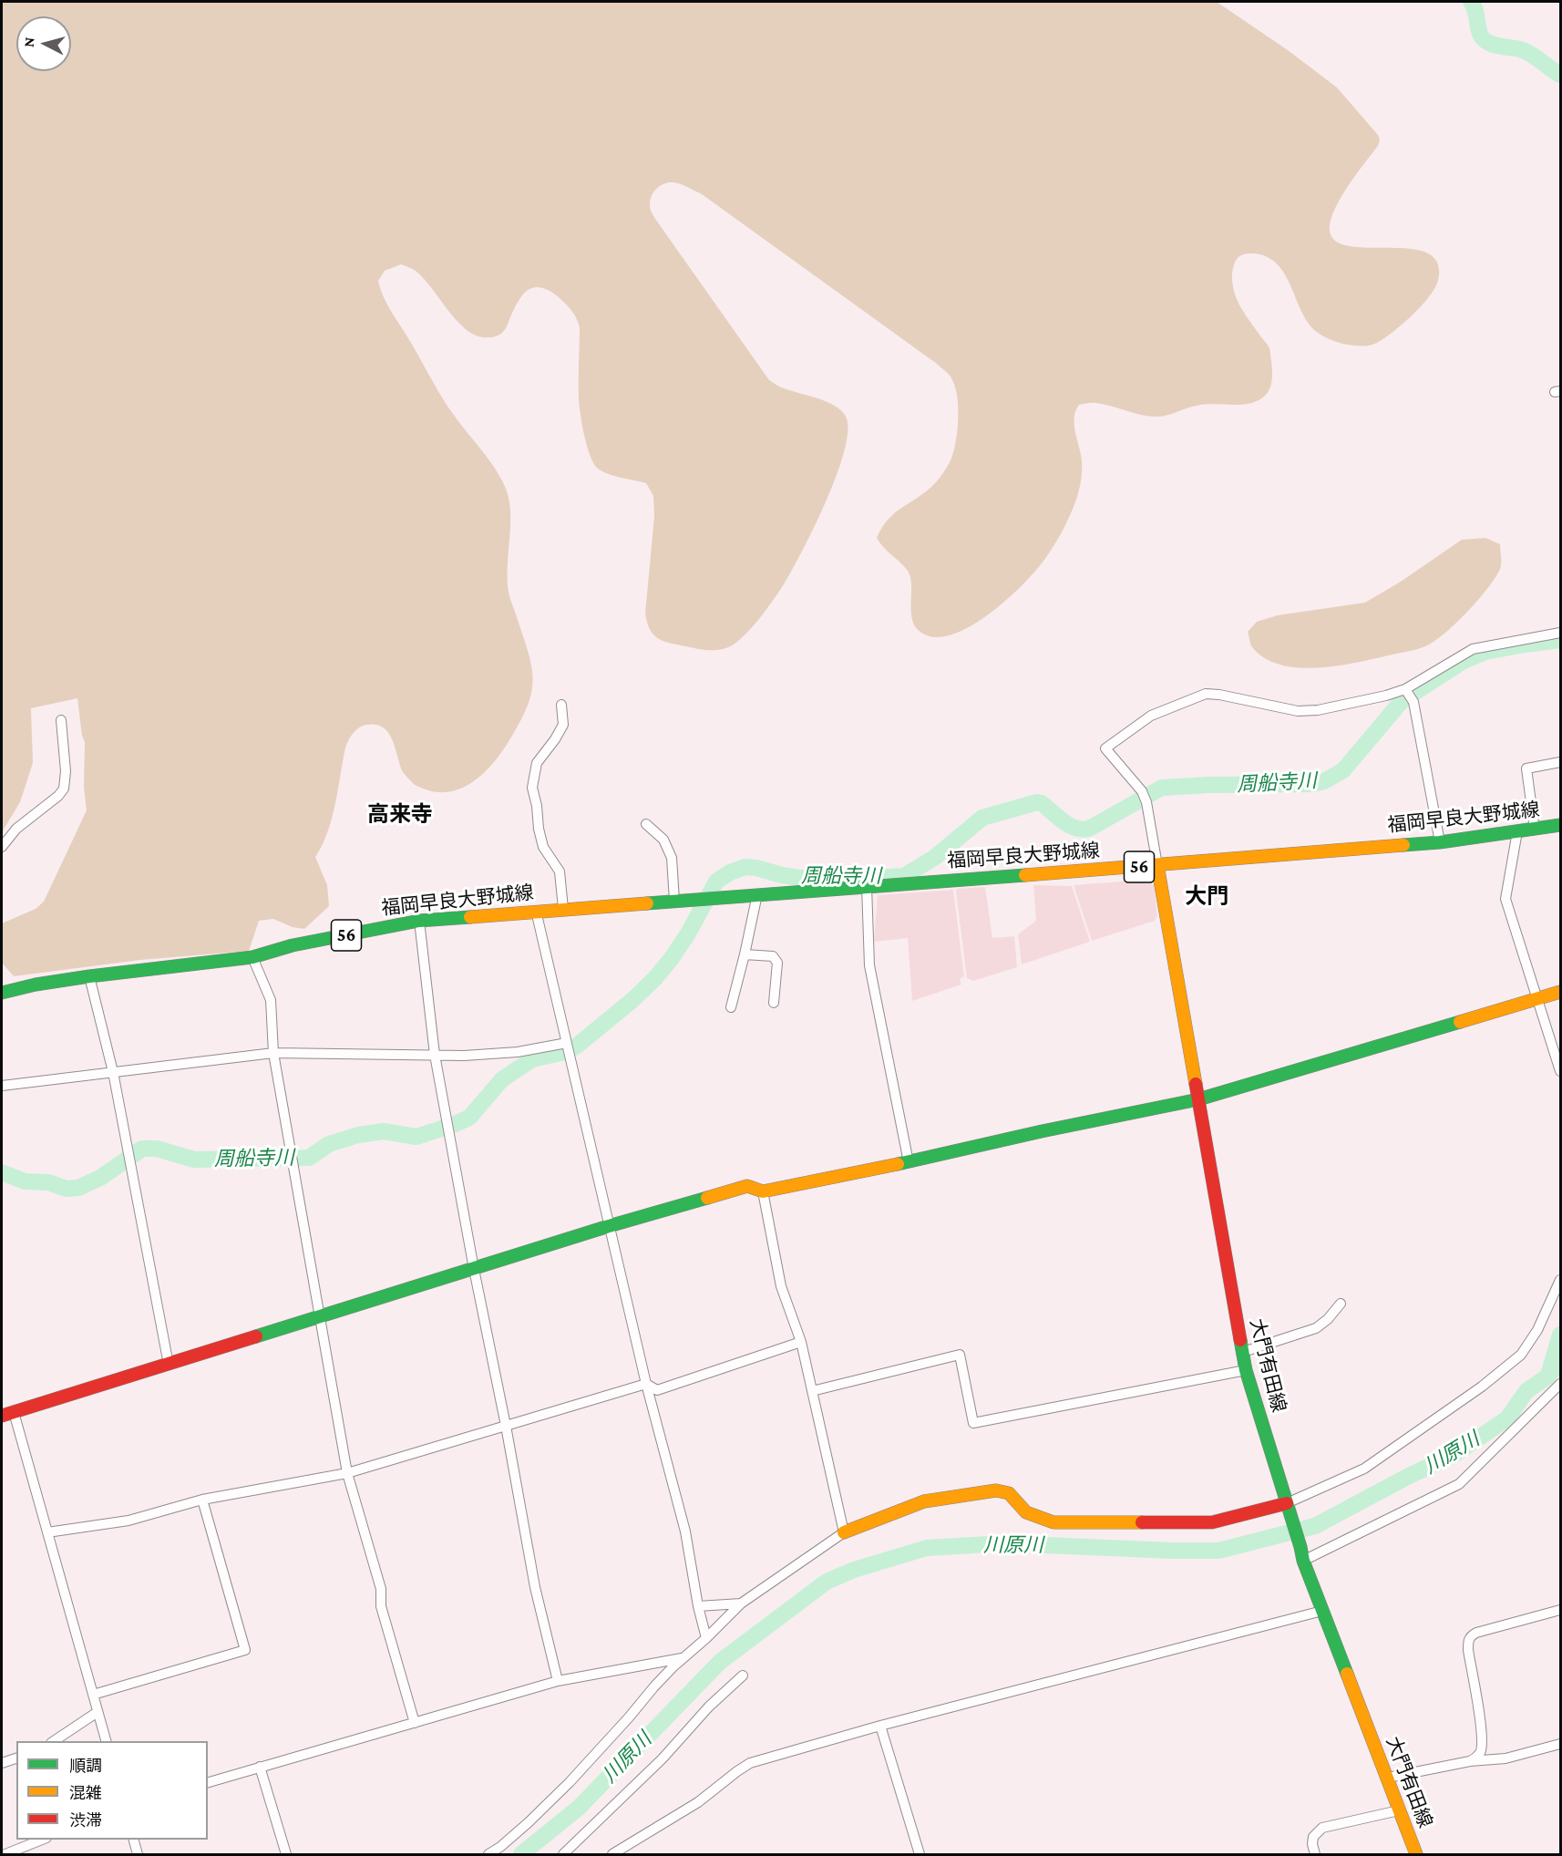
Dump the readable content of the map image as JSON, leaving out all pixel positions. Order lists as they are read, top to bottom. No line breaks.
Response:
{"streets":{"main road":["福岡早良大野城線","56","大門有田線"]},"crossings":[["福岡早良大野城線","大門有田線"]],"districts":["高来寺","大門"],"water":["周船寺川","川原川"],"legend":["順調","混雑","渋滞"],"north":"left"}
